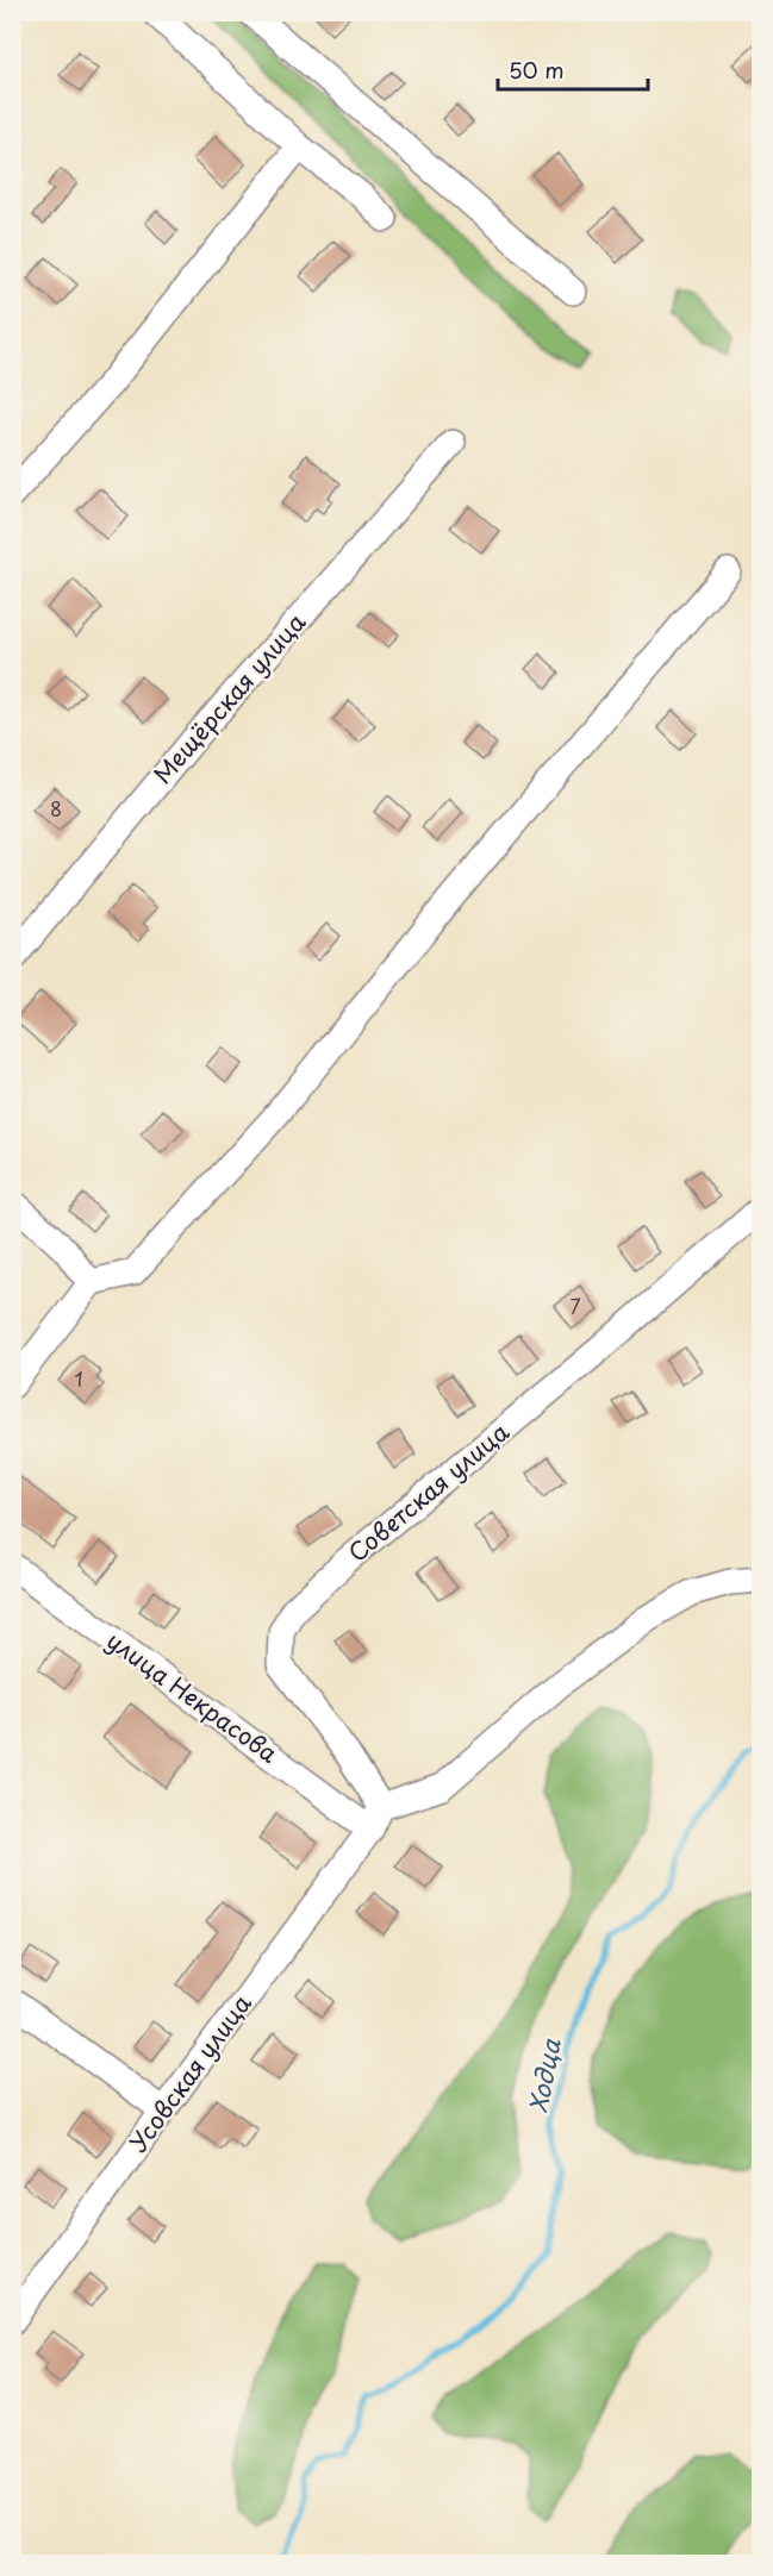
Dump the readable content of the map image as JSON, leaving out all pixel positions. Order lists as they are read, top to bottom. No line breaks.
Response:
{"streets":{"street":["Мещёрская улица","Советская улица","улица Некрасова","Усовская улица"]},"crossings":[["Советская улица","улица Некрасова"],["Советская улица","Усовская улица"],["улица Некрасова","Усовская улица"]],"water":["Ходца"],"house_numbers":["8","7","1"],"scale_bar":"50 m"}
